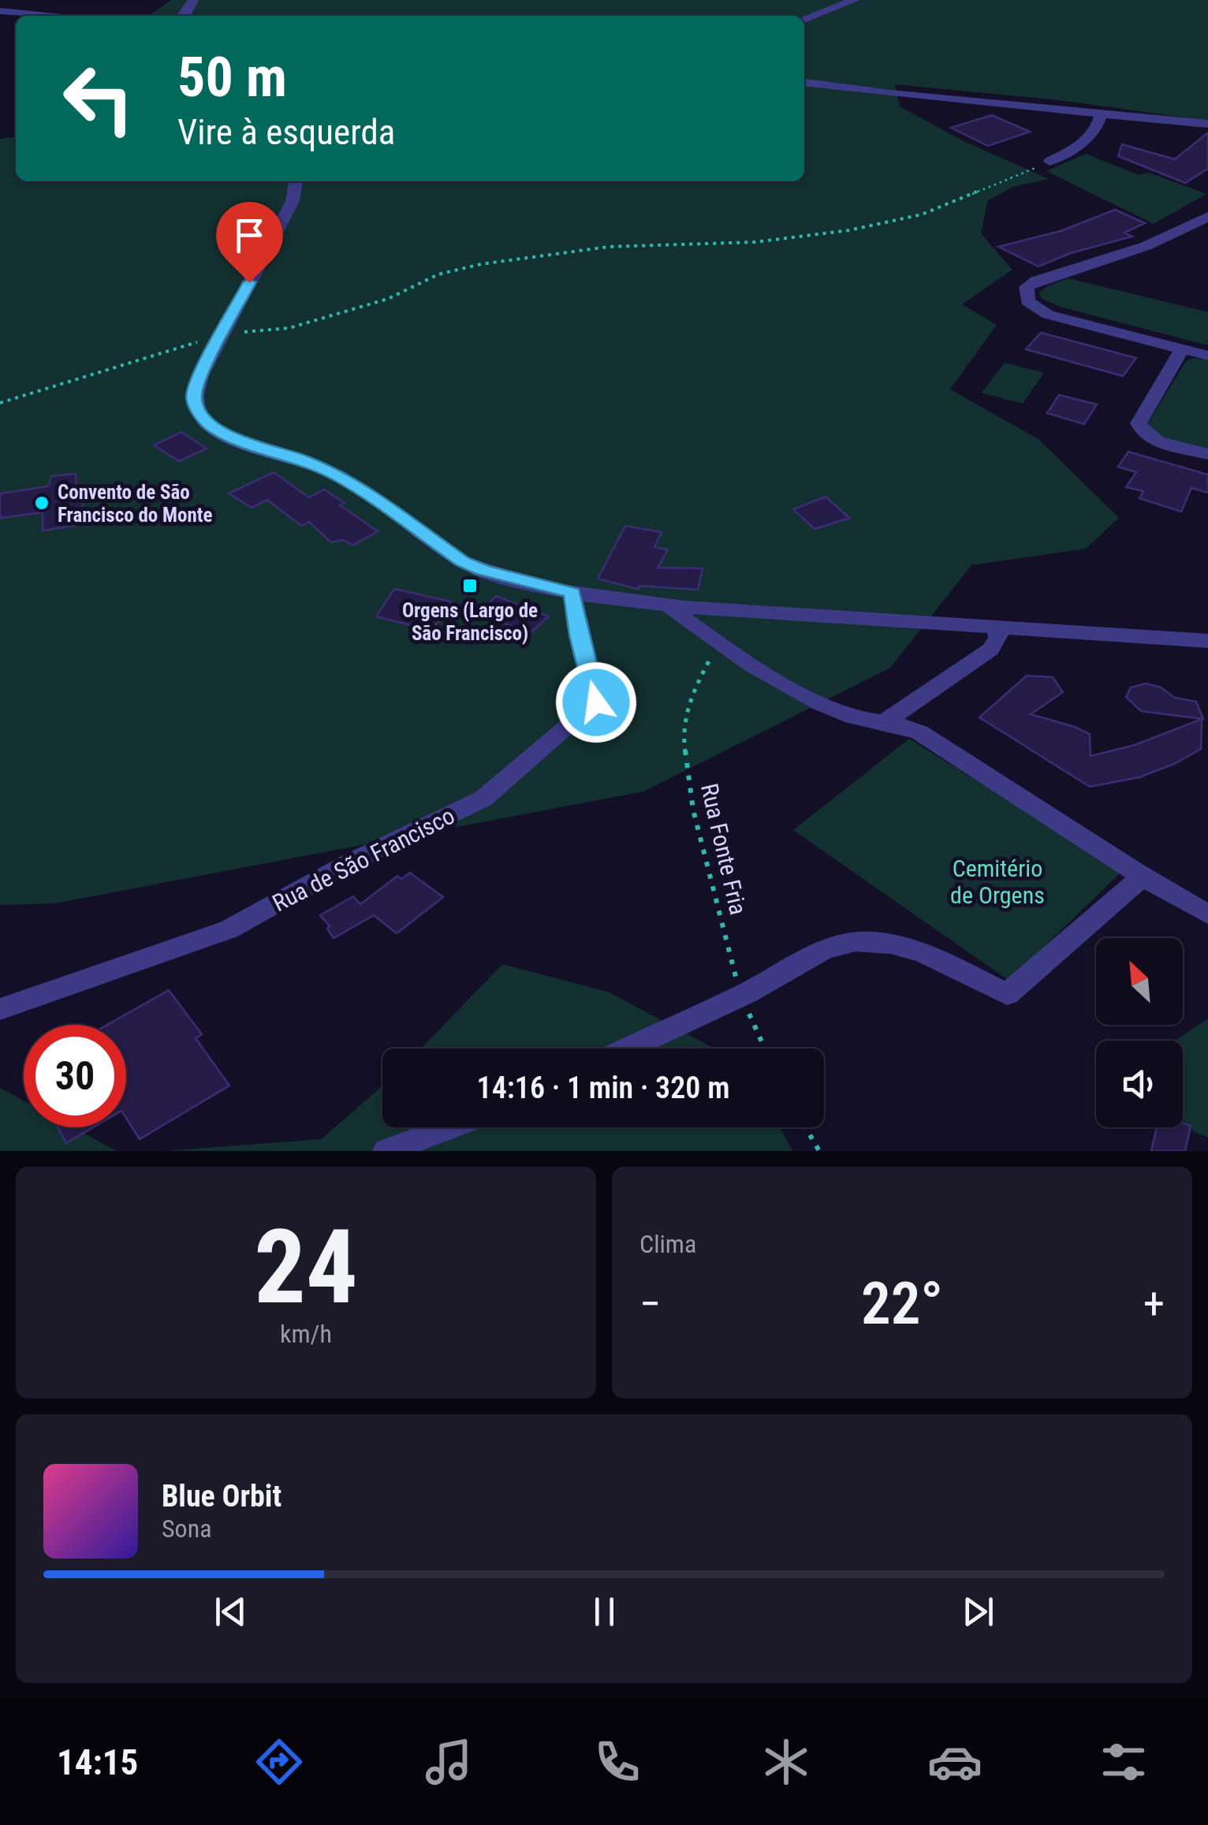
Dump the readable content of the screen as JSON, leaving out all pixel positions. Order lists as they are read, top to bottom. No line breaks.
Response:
{"streets":{"street":["Rua de São Francisco"],"path":["Rua Fonte Fria"]},"parks":["Cemitério de Orgens"],"places":{"other":["Convento de São Francisco do Monte"],"transit":["Orgens (Largo de São Francisco)"]},"north":"top left","page":{"turn":["50 m","Vire à esquerda"],"limit":"30","trip":"14:16 · 1 min · 320 m","tile":[["24","km/h"],"Clima"],"heat":["−","22°","+"],"song":["Blue Orbit","Sona"],"tabs":"14:15"}}
